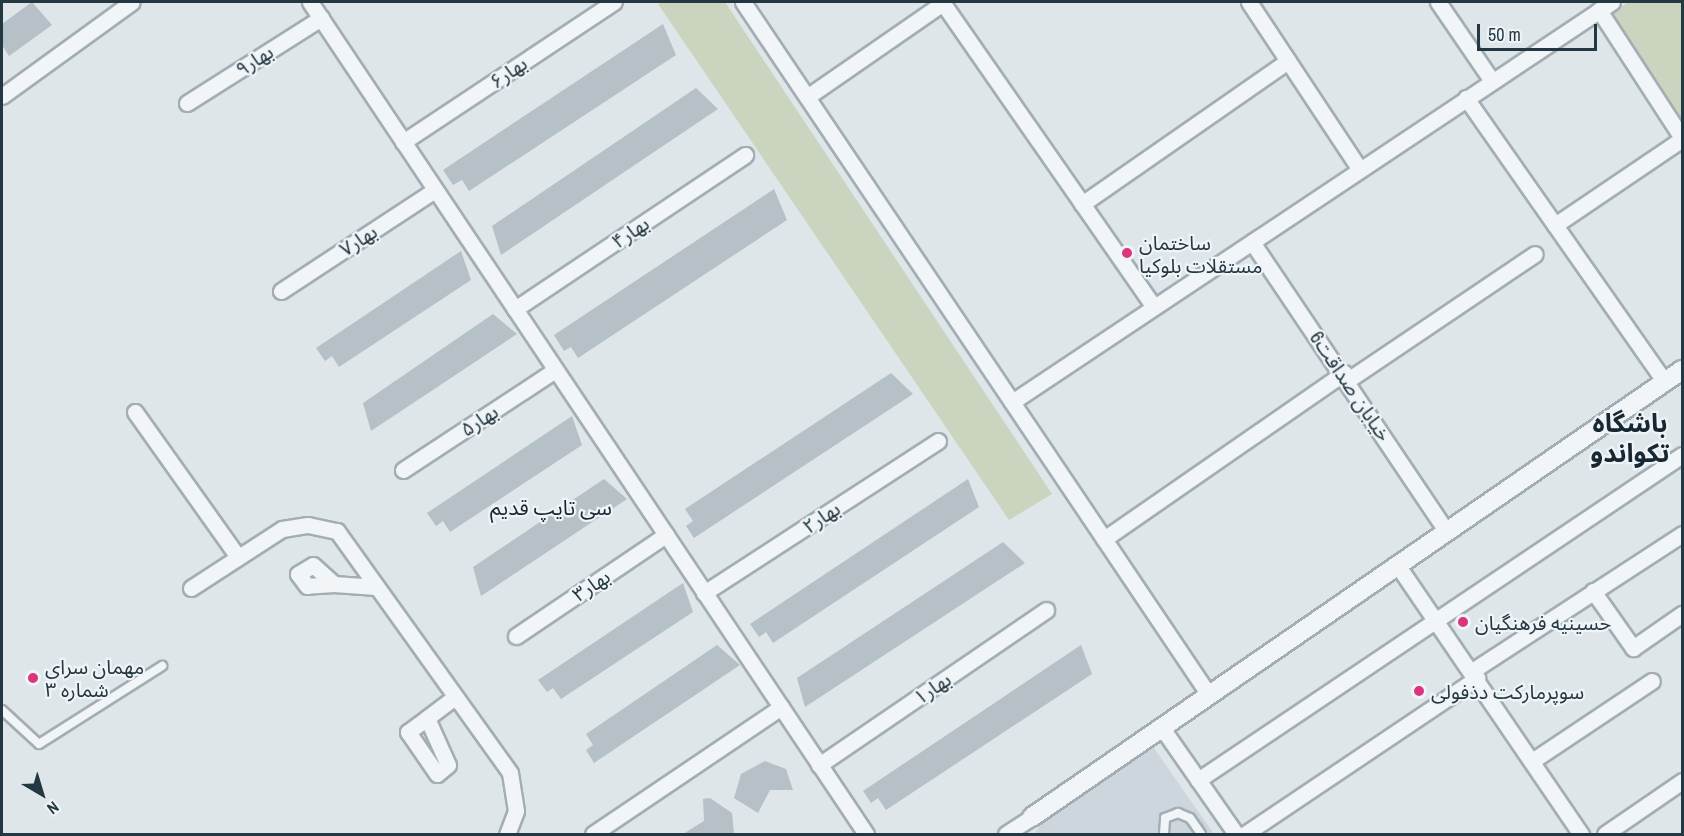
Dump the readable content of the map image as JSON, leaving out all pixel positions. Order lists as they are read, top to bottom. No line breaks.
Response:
{"streets":{"street":["بهار۹","بهار۶","بهار۴","بهار۷","خیابان صداقت6","بهار۵","بهار۲","بهار۳","بهار۱"]},"districts":["باشگاه تکواندو","سی تایپ قدیم"],"places":["ساختمان مستقلات بلوکیا","حسینیه فرهنگیان","مهمان سرای شماره ۳","سوپرمارکت دذفولی"],"scale_bar":"50 m","north":"bottom right"}
